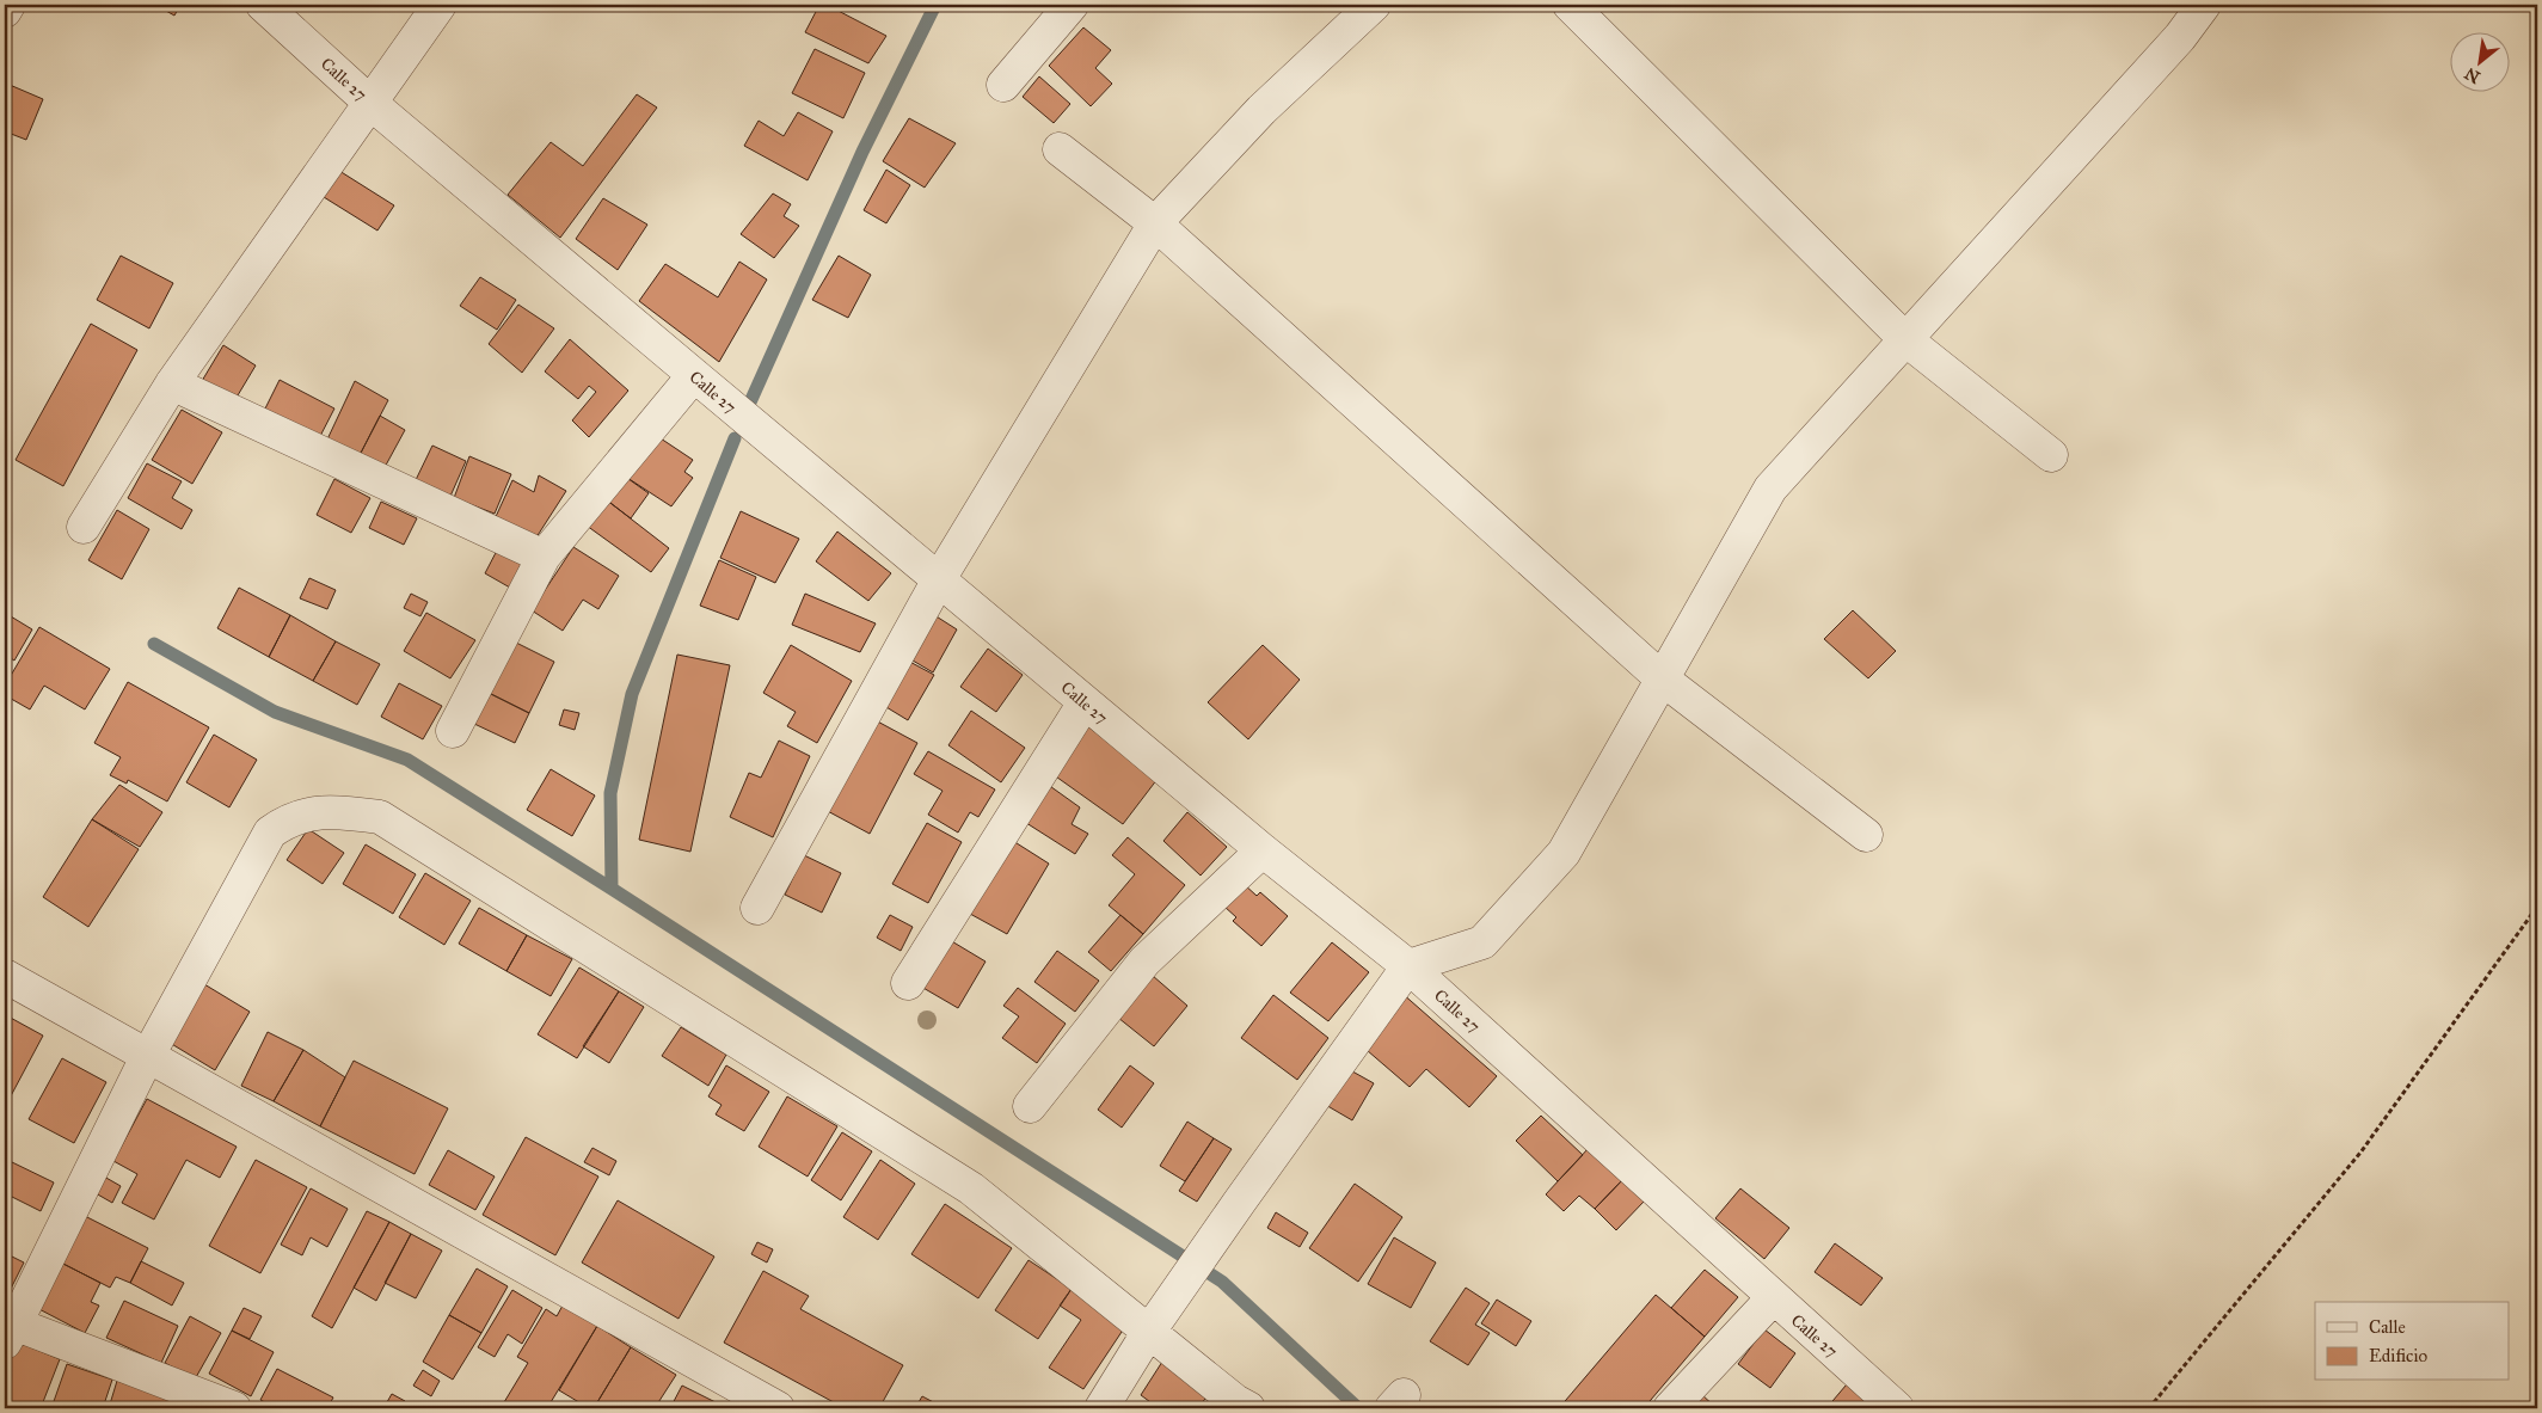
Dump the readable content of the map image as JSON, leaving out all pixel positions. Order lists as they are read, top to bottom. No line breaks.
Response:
{"streets":{"street":["Calle 27"]},"legend":["Calle","Edificio"],"north":"bottom left"}
